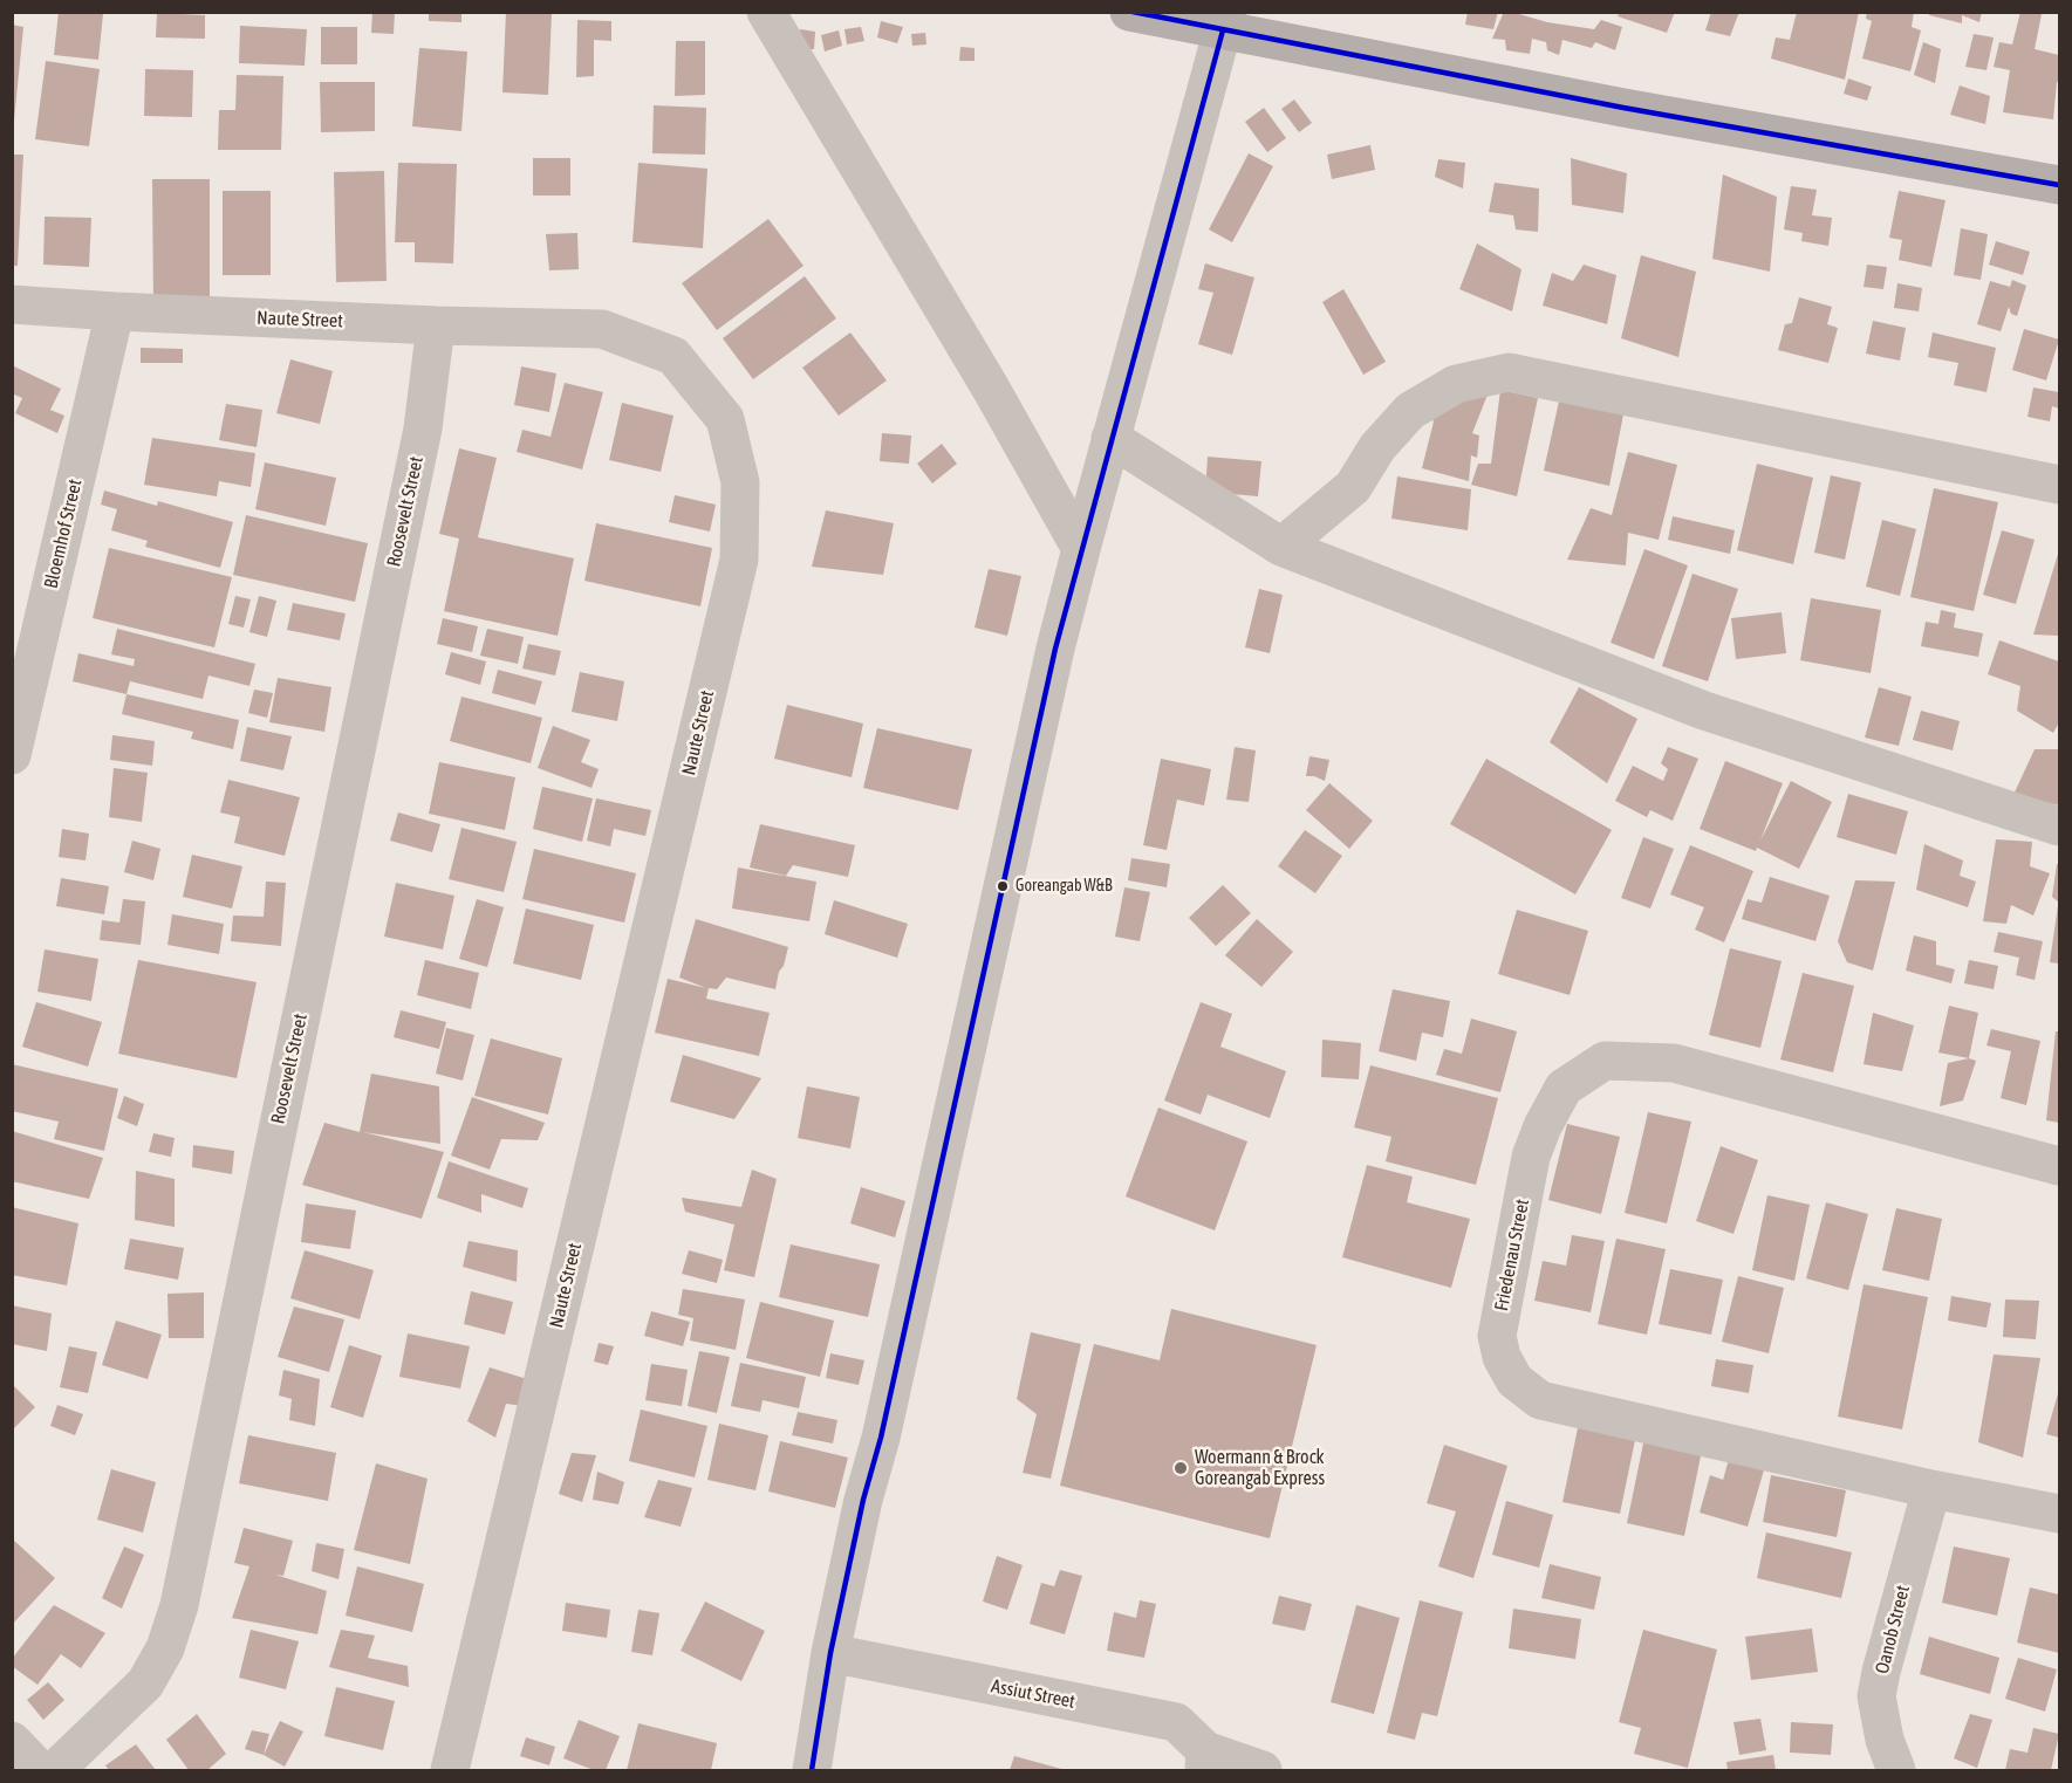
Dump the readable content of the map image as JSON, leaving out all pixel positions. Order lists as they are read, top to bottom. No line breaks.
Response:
{"streets":{"street":["Naute Street","Roosevelt Street","Bloemhof Street","Friedenau Street","Oanob Street","Assiut Street"]},"crossings":[["Naute Street","Roosevelt Street"],["Naute Street","Bloemhof Street"],["Friedenau Street","Oanob Street"]],"places":["Goreangab W&B","Woermann & Brock Goreangab Express"]}
